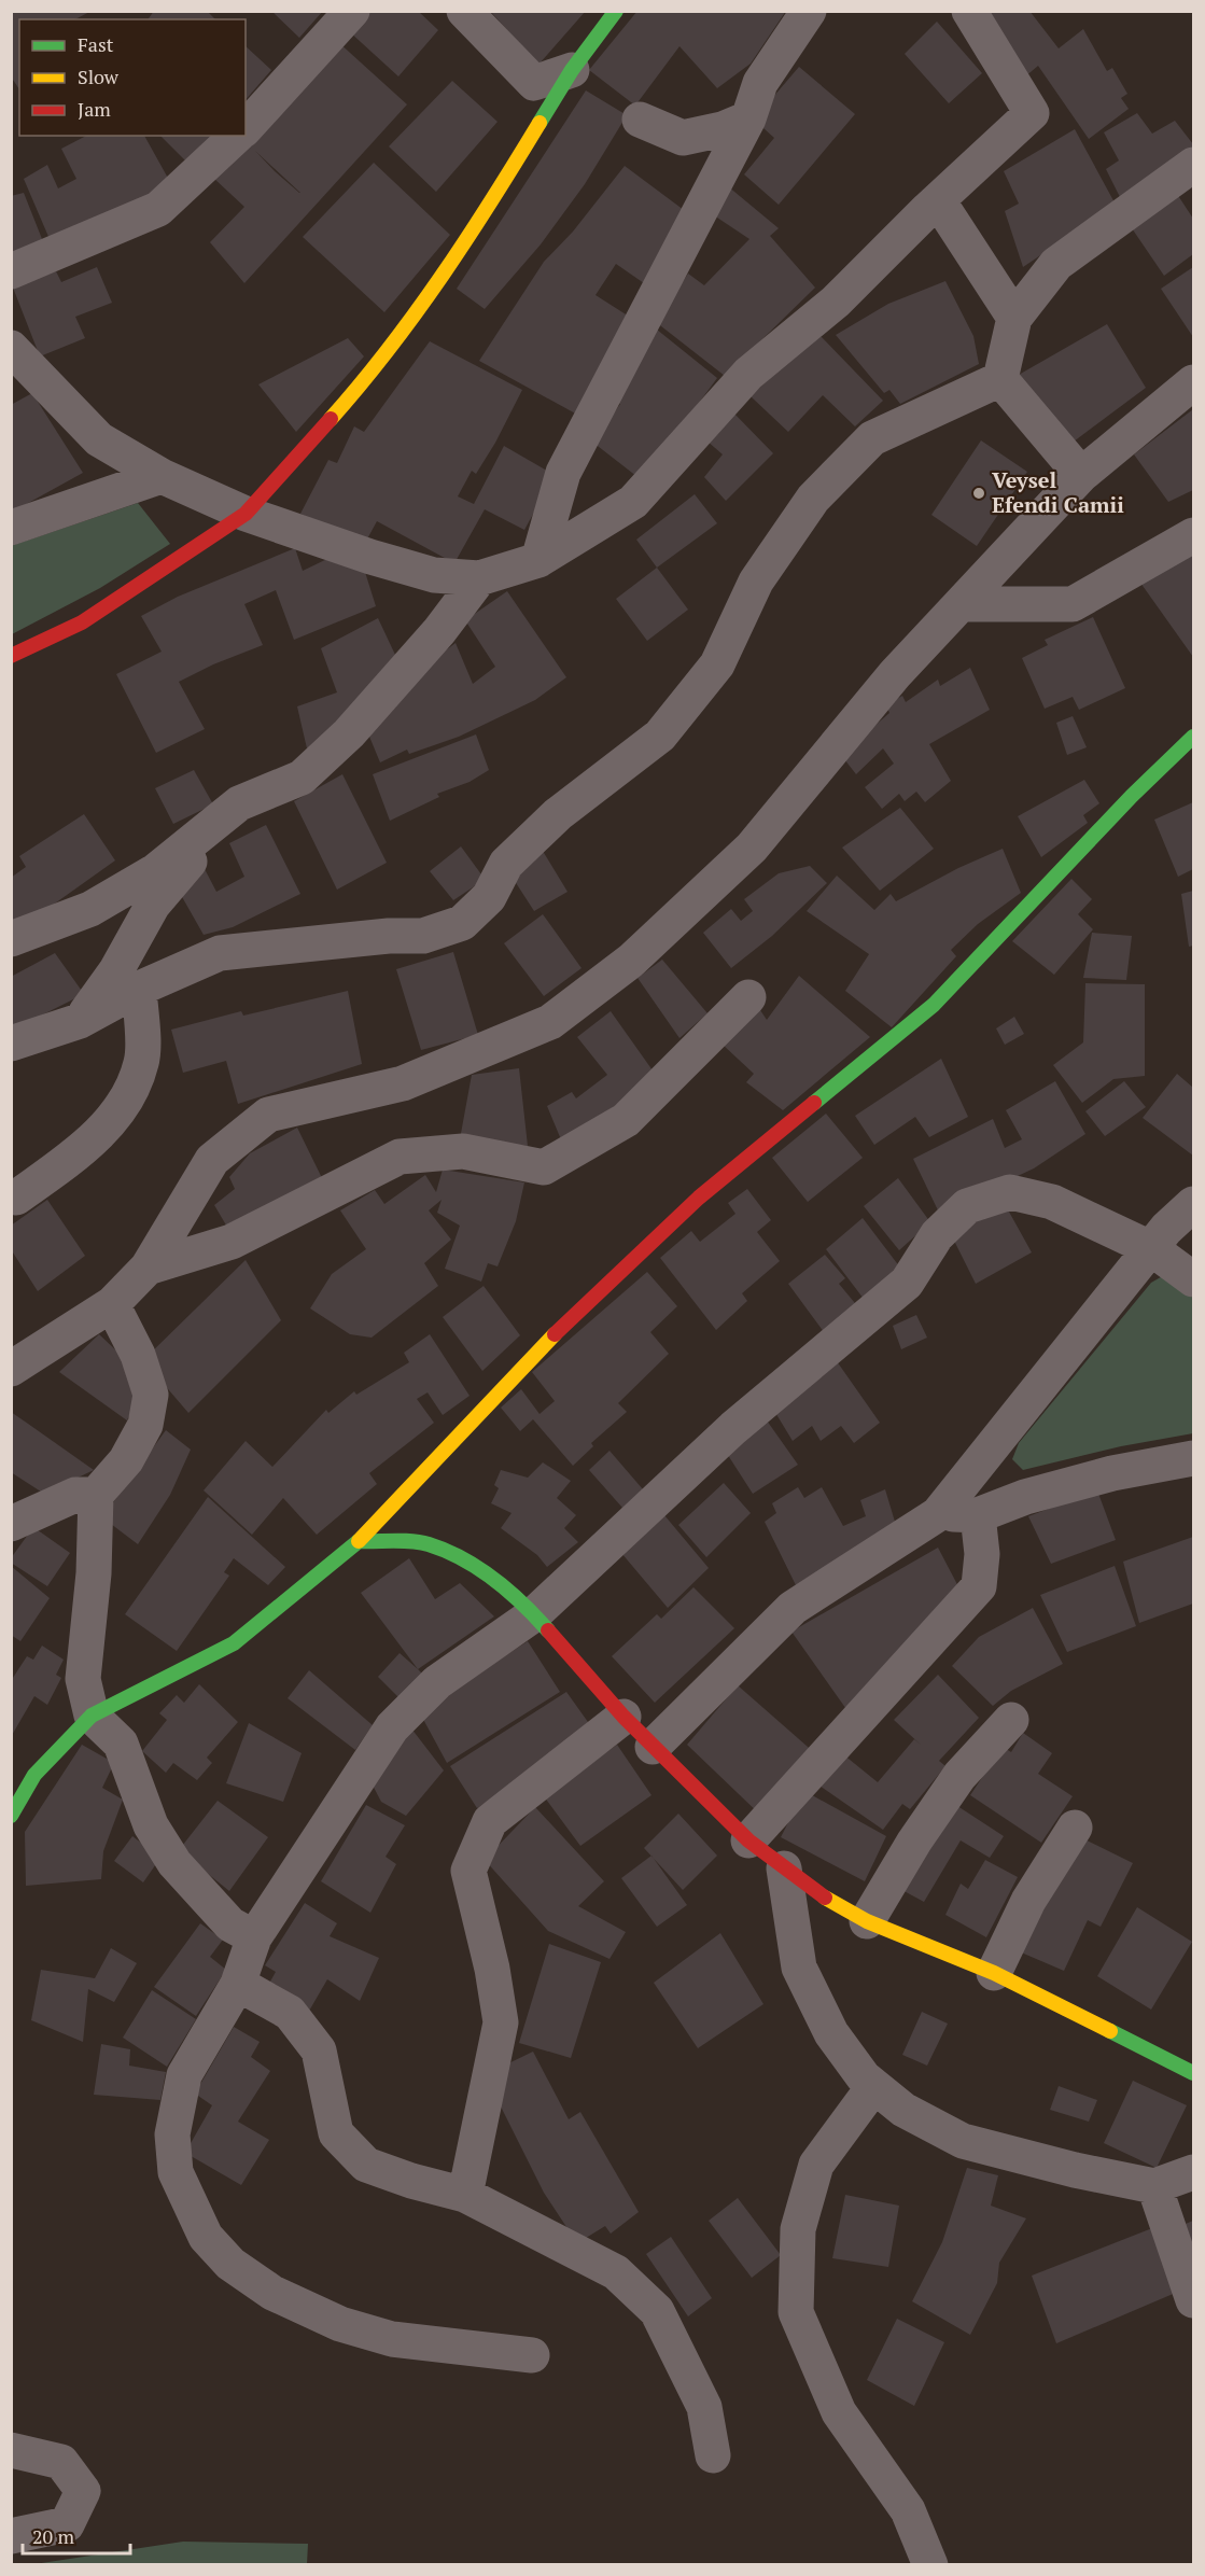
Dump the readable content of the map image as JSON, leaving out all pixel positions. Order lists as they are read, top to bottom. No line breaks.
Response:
{"places":["Veysel Efendi Camii"],"legend":["Fast","Slow","Jam"],"scale_bar":"20 m"}
